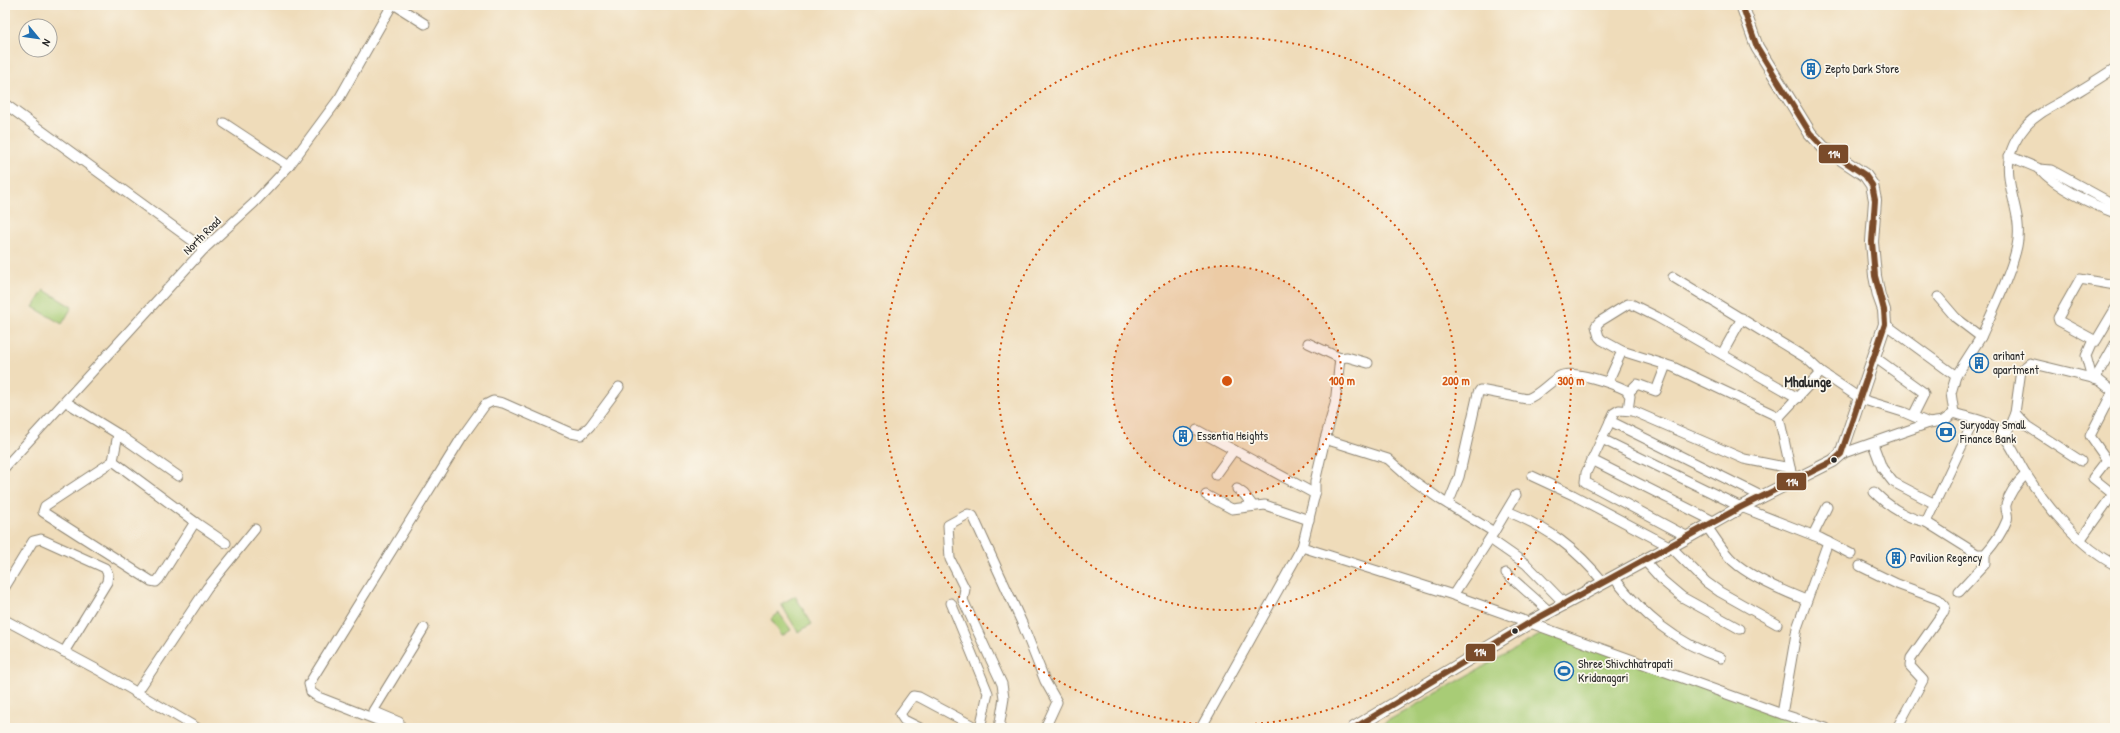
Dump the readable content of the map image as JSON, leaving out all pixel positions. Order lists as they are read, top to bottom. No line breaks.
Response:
{"streets":{"street":["North Road"]},"districts":["Mhalunge"],"places":{"building":["Zepto Dark Store","arihant apartment","Essentia Heights","Pavilion Regency"],"bank":["Suryoday Small Finance Bank"],"sports":["Shree Shivchhatrapati Kridanagari"]},"lines":["transit line 114"],"north":"bottom right","rings":["100 m","200 m","300 m"]}
